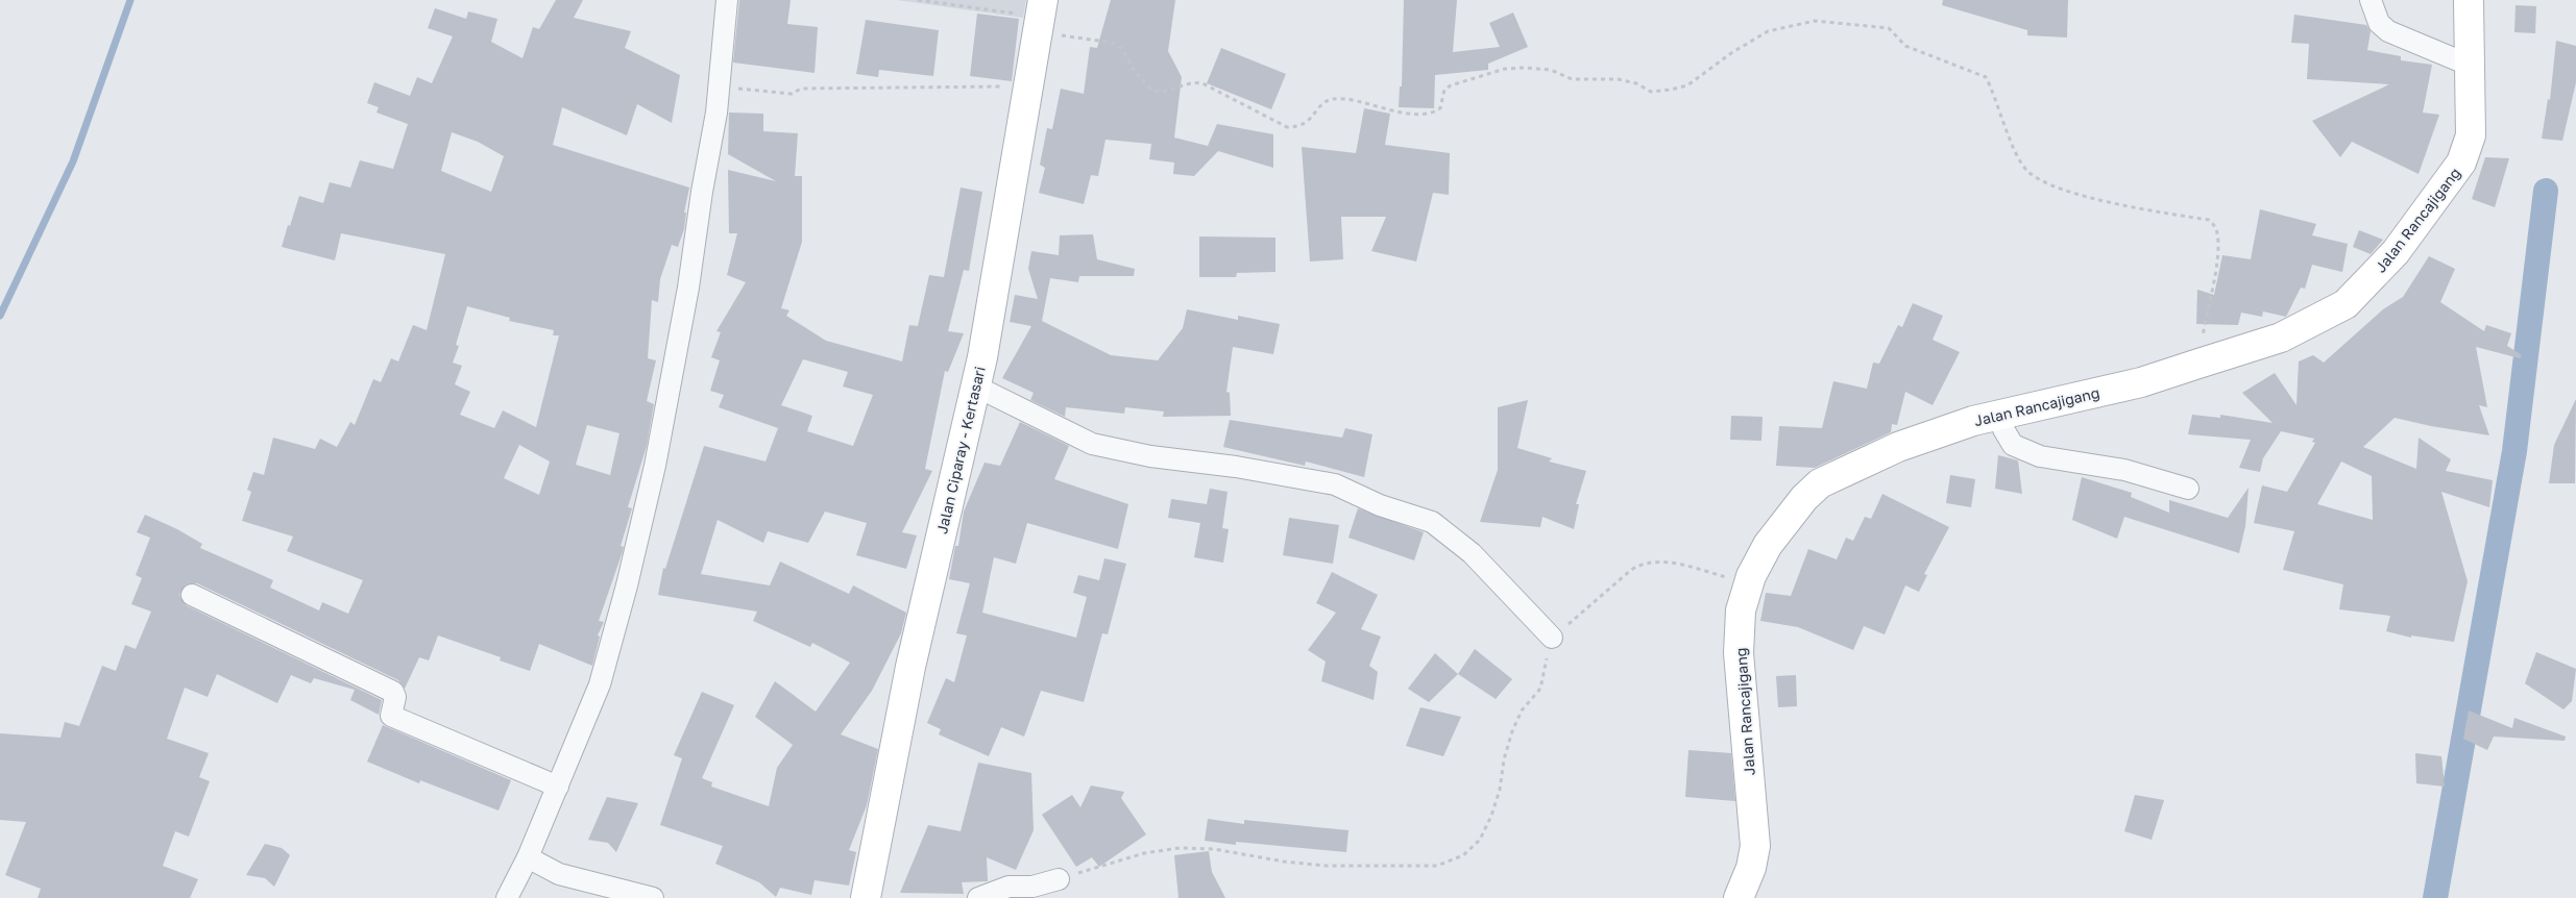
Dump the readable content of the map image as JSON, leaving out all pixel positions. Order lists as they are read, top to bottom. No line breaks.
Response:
{"streets":{"main road":["Jalan Rancajigang","Jalan Ciparay - Kertasari"]}}
